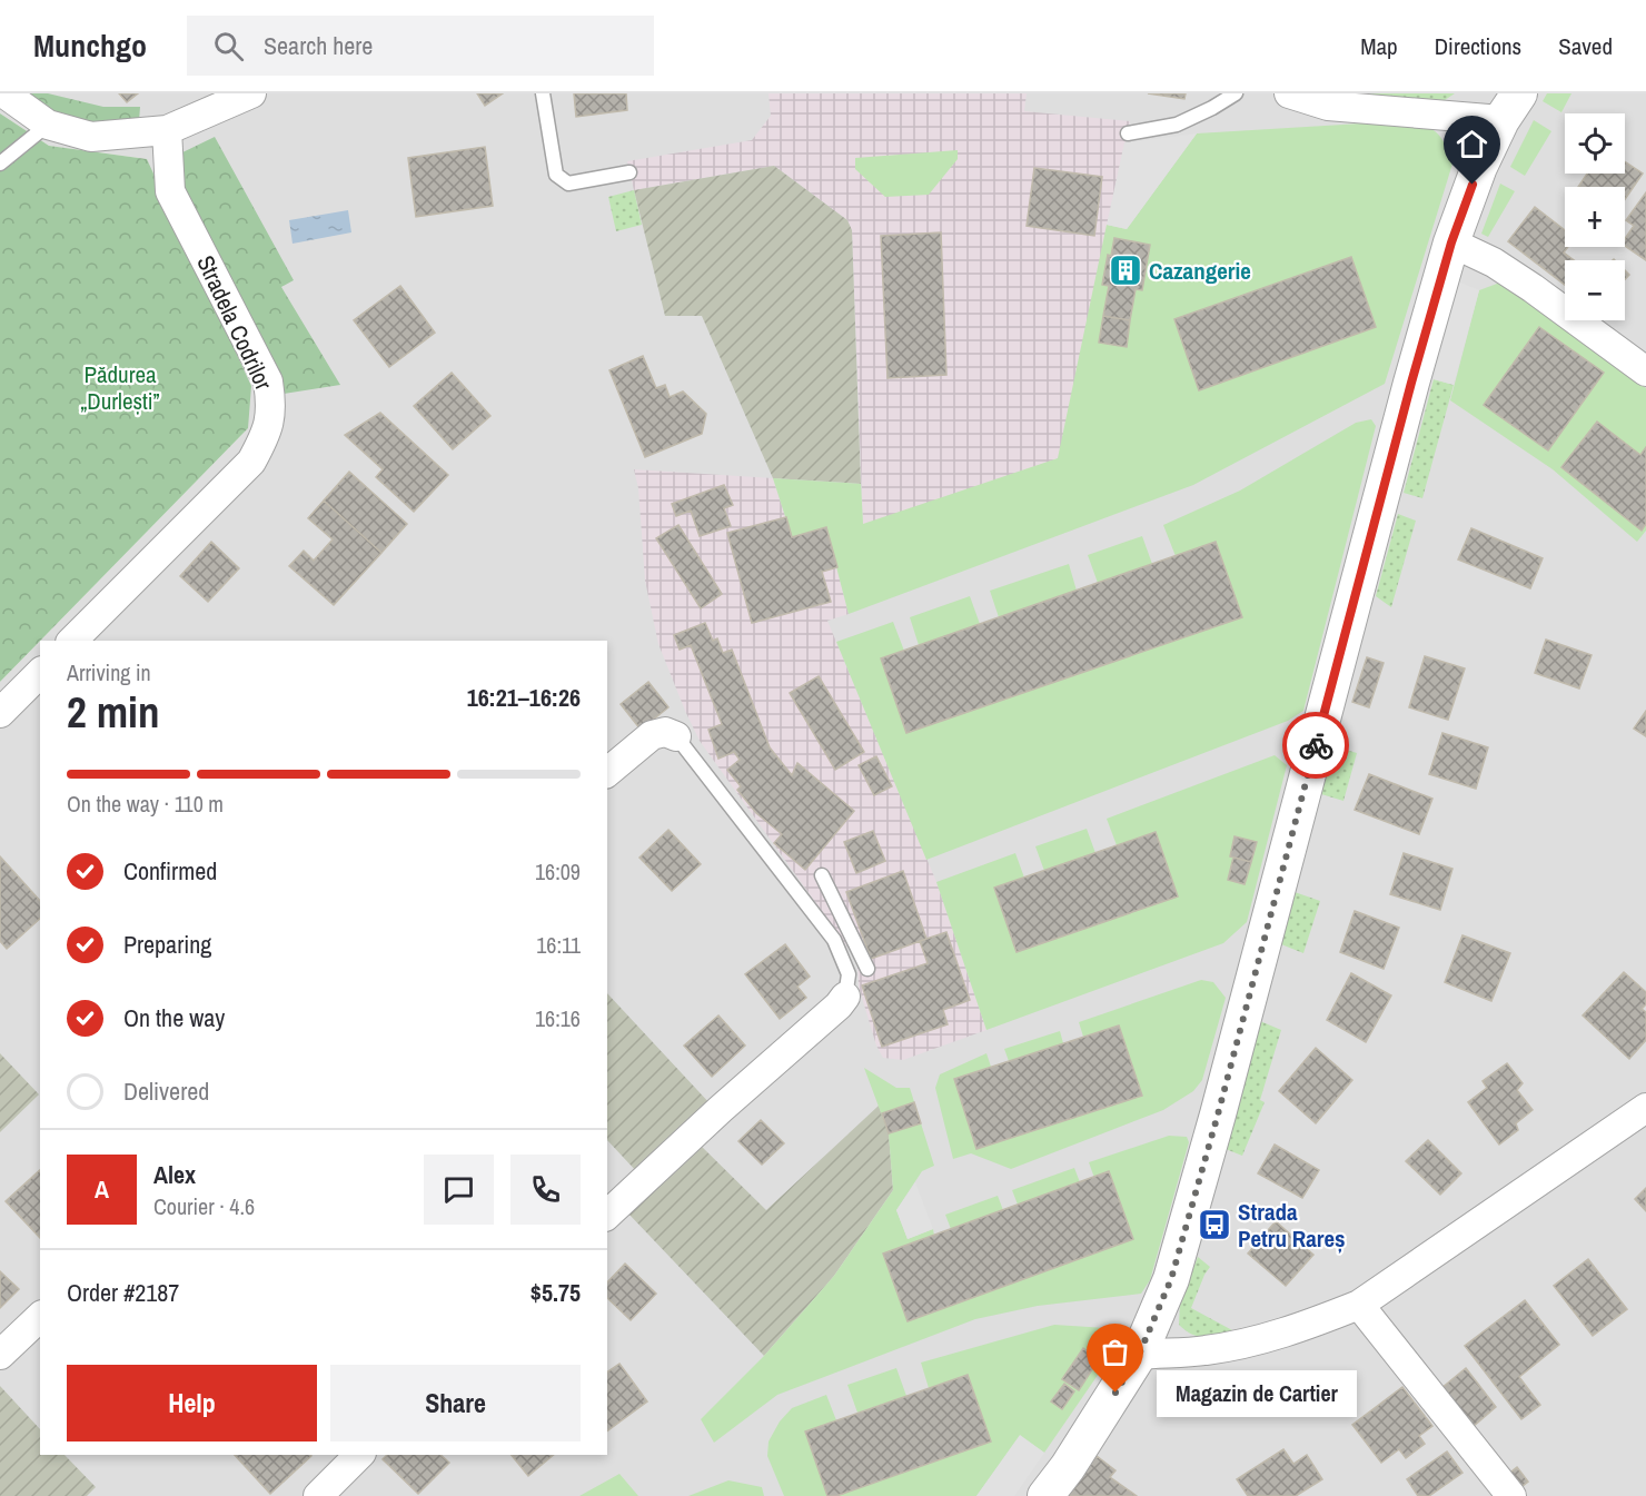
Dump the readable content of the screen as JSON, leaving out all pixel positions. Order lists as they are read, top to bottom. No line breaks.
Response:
{"streets":{"street":["Stradela Codrilor"]},"parks":["Pădurea „Durlești”"],"places":{"building":["Cazangerie"],"bus stop":["Strada Petru Rareș"],"other":["Magazin de Cartier"]},"page":{"header":"Munchgo","search":"Search here","nav":["Map","Directions","Saved"],"map_buttons":["+","−"],"heading":["2 min","Arriving in","16:21–16:26"],"panel":["Alex","Courier · 4.6","Order #2187","$5.75"],"bar":"On the way · 110 m","list":[["Confirmed","16:09"],["Preparing","16:11"],["On the way","16:16"],"Delivered"],"round":"A","buttons":["Help","Share"],"bubble":"Magazin de Cartier"}}
